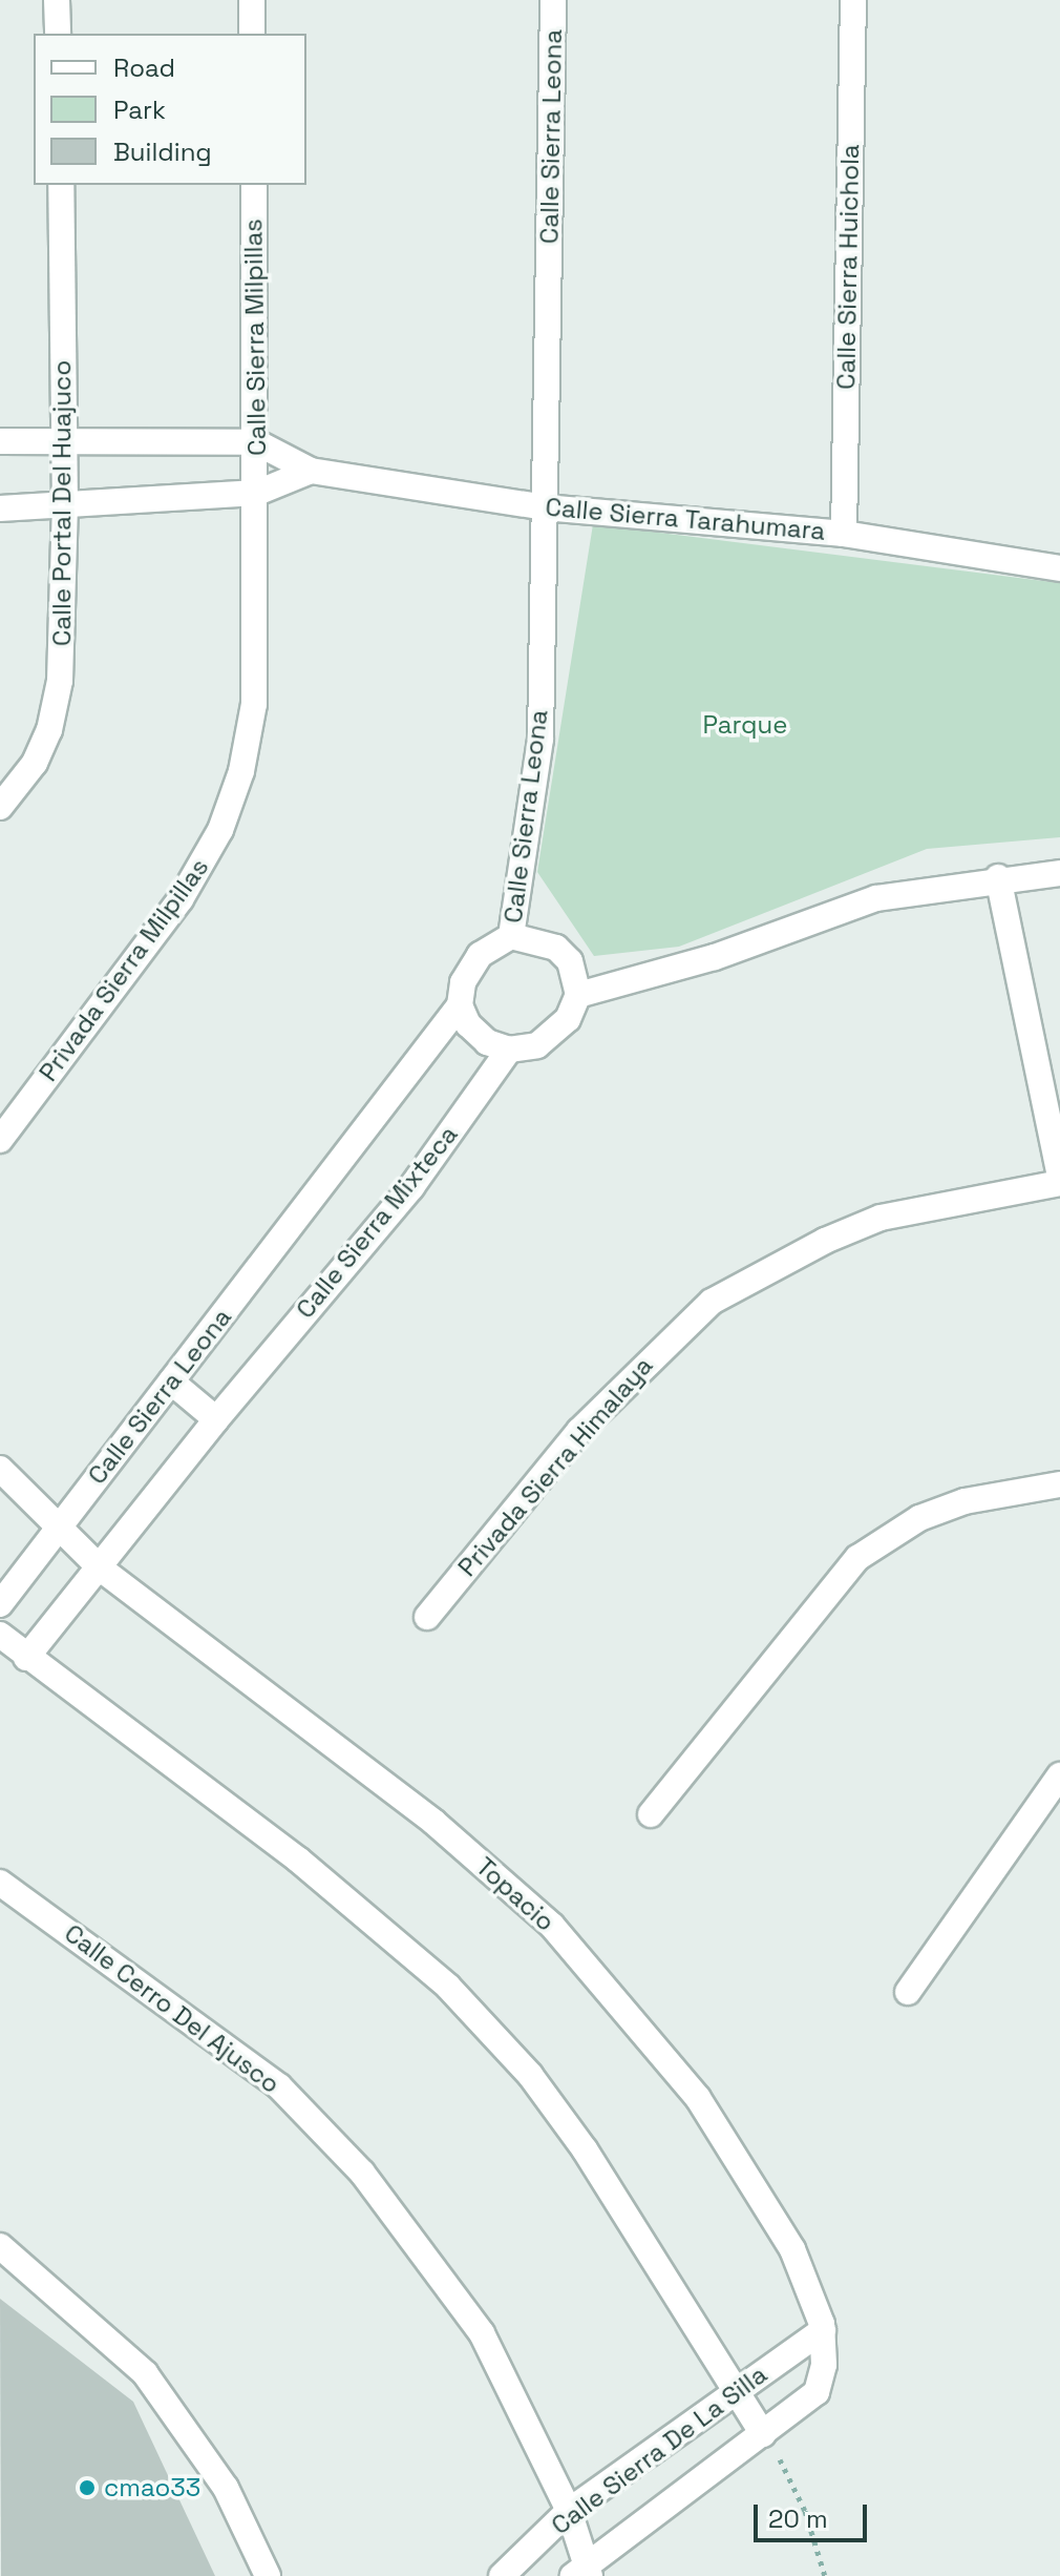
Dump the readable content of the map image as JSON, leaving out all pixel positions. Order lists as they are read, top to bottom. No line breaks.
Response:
{"streets":{"street":["Calle Sierra Leona","Calle Sierra Huichola","Calle Sierra Milpillas","Calle Portal Del Huajuco","Calle Sierra Tarahumara","Privada Sierra Milpillas","Calle Sierra Mixteca","Privada Sierra Himalaya","Topacio","Calle Cerro Del Ajusco","Calle Sierra De La Silla"]},"crossings":[["Calle Sierra Leona","Calle Sierra Tarahumara"],["Calle Sierra Leona","Calle Sierra Mixteca"],["Calle Sierra Leona","Topacio"],["Calle Sierra Huichola","Calle Sierra Tarahumara"],["Calle Sierra Milpillas","Calle Sierra Tarahumara"],["Calle Sierra Milpillas","Privada Sierra Milpillas"],["Calle Portal Del Huajuco","Calle Sierra Tarahumara"],["Calle Sierra Mixteca","Topacio"],["Topacio","Calle Sierra De La Silla"],["Calle Cerro Del Ajusco","Calle Sierra De La Silla"]],"parks":["Parque"],"places":["cmao33"],"legend":["Road","Park","Building"],"scale_bar":"20 m"}
